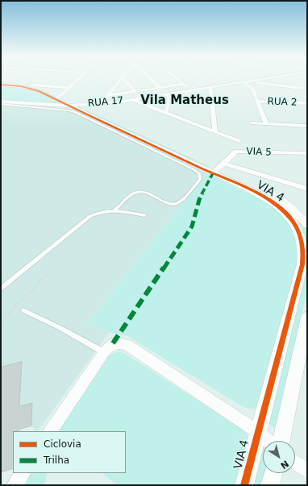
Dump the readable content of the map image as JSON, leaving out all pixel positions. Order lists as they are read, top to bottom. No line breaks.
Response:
{"streets":{"street":["RUA 17","RUA 2","VIA 5","VIA 4"]},"crossings":[["RUA 17","VIA 4"],["VIA 5","VIA 4"]],"districts":["Vila Matheus"],"legend":["Ciclovia","Trilha"],"north":"bottom right"}
